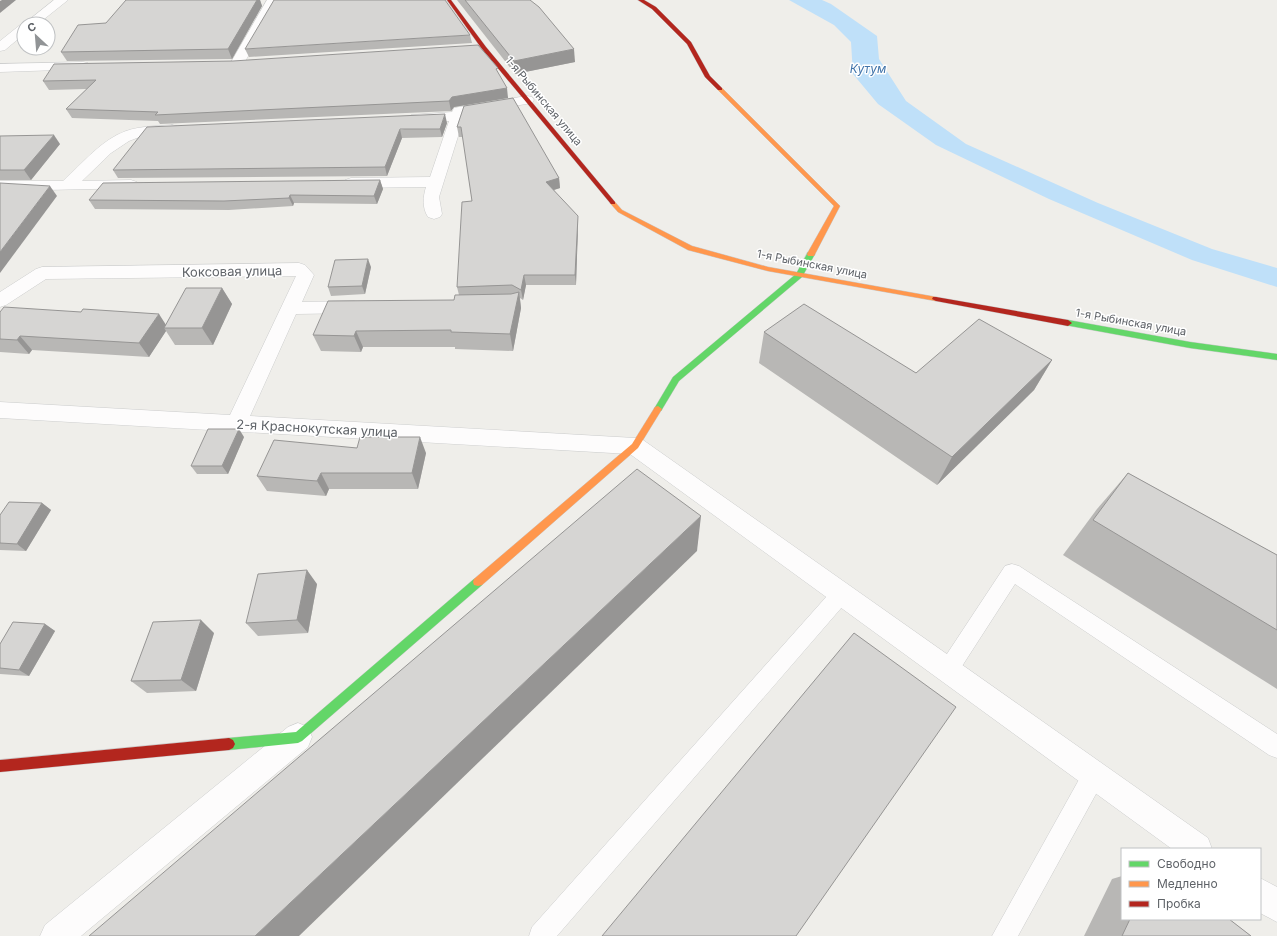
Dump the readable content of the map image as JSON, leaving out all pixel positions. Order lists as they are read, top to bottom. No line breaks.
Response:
{"streets":{"street":["1-я Рыбинская улица","Коксовая улица","2-я Краснокутская улица"]},"crossings":[["Коксовая улица","2-я Краснокутская улица"]],"water":["Кутум"],"legend":["Свободно","Медленно","Пробка"],"north":"top left"}
